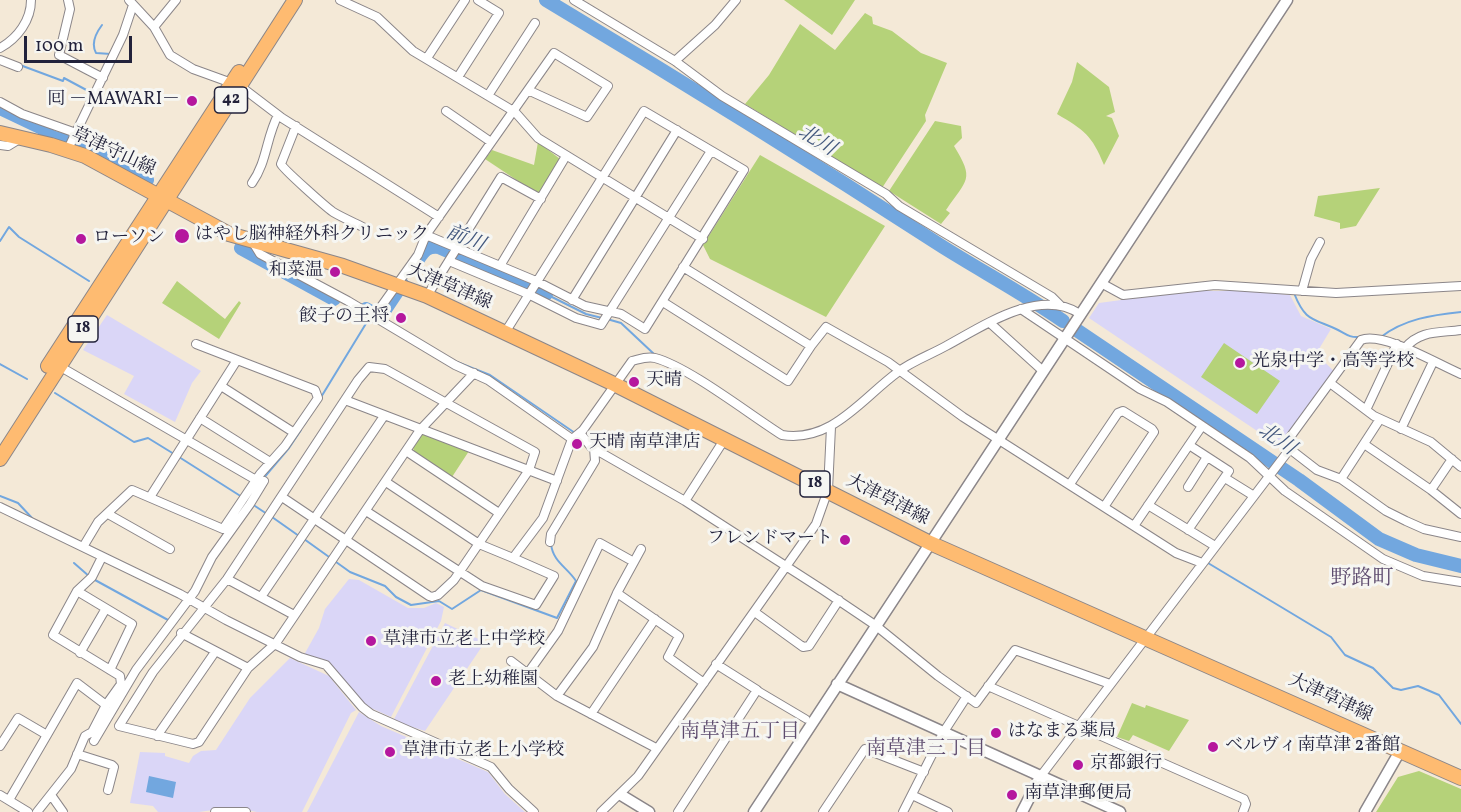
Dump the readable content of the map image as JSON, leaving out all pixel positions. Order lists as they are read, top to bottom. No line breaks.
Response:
{"streets":{"main road":["42","草津守山線","大津草津線","18"]},"crossings":[["草津守山線","大津草津線"],["草津守山線","18"],["大津草津線","18"]],"districts":["野路町","南草津五丁目","南草津三丁目"],"water":["北川","前川"],"places":["囘 －MAWARI－","はやし脳神経外科クリニック","ローソン","和菜温","餃子の王将","光泉中学・高等学校","天晴","天晴 南草津店","フレンドマート","草津市立老上中学校","老上幼稚園","はなまる薬局","ベルヴィ南草津 2番館","草津市立老上小学校","京都銀行","南草津郵便局"],"scale_bar":"100 m"}
